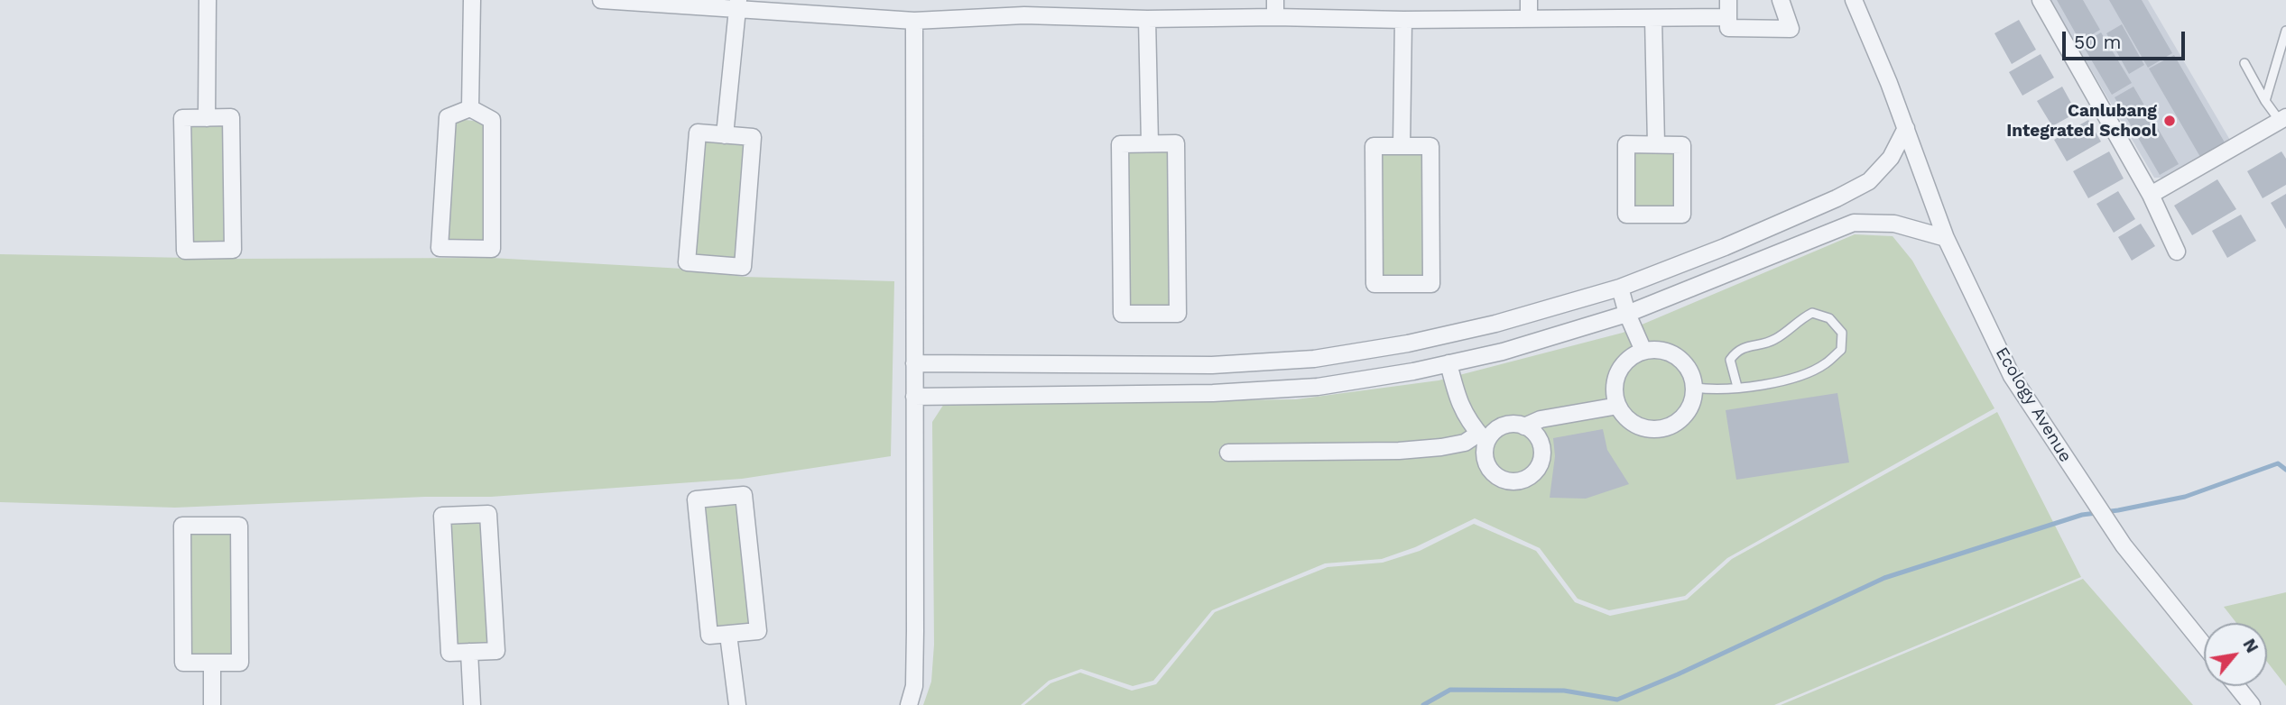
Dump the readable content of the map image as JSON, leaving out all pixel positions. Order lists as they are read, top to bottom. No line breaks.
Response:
{"streets":{"street":["Ecology Avenue"]},"places":["Canlubang Integrated School"],"scale_bar":"50 m","north":"top right"}
